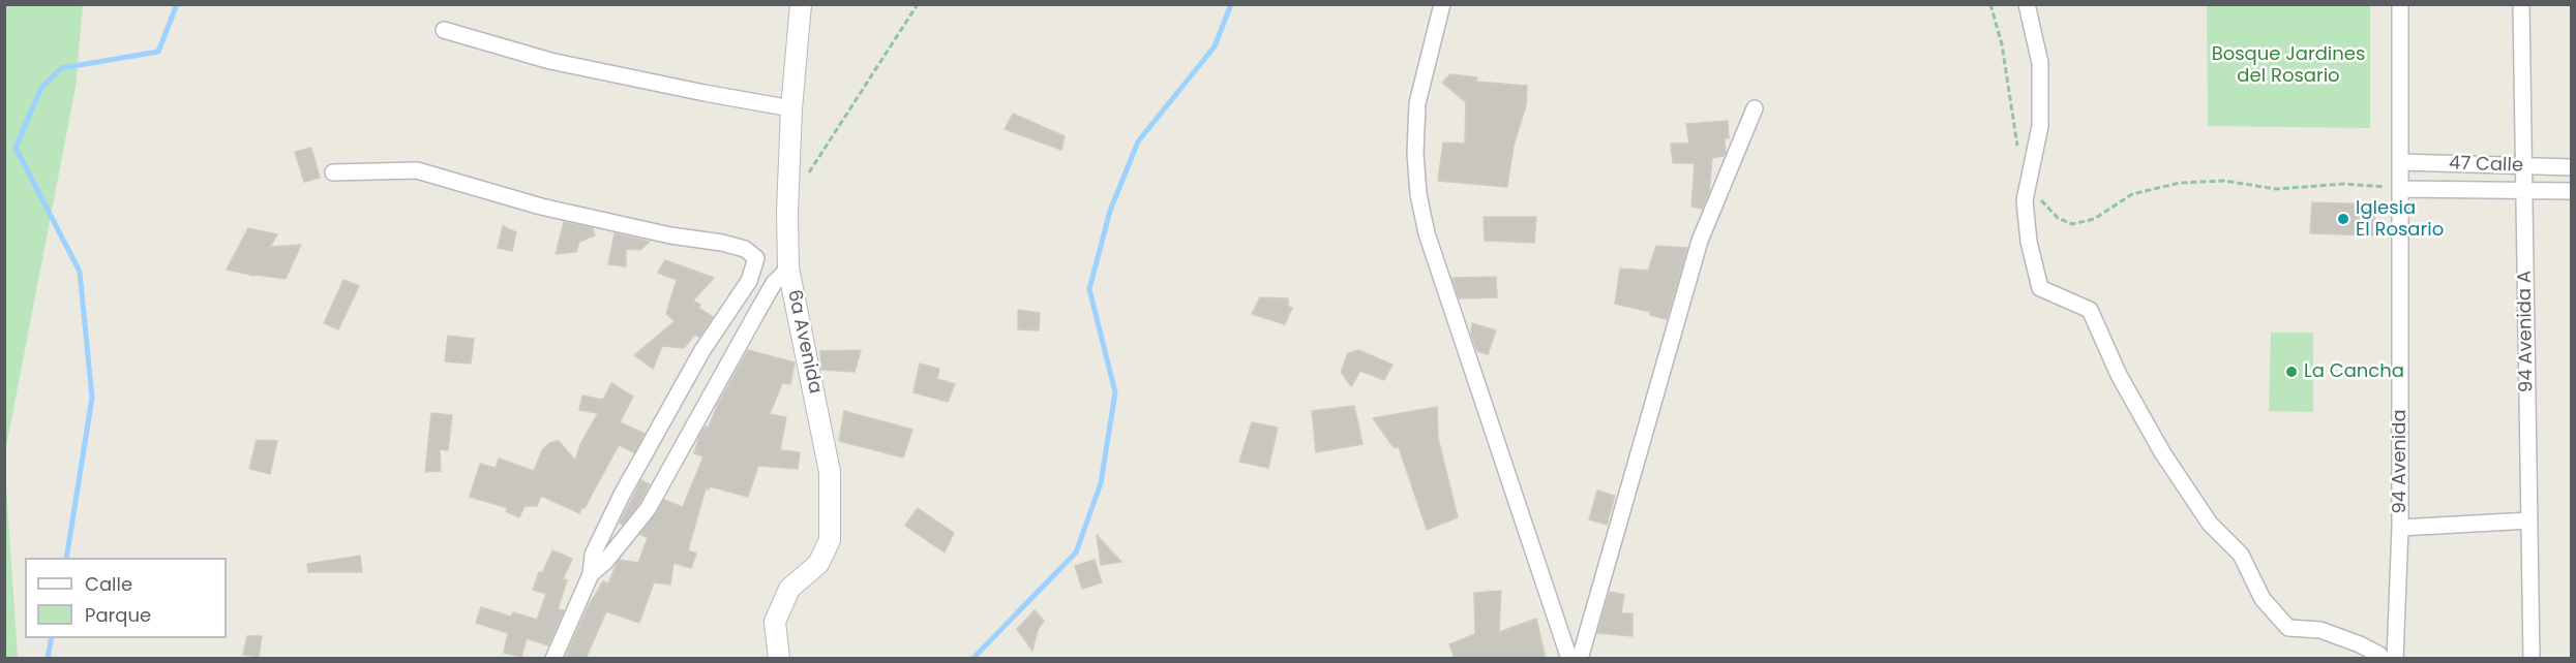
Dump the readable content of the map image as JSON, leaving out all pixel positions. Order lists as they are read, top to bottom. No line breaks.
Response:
{"streets":{"street":["47 Calle","94 Avenida A","6a Avenida","94 Avenida"]},"crossings":[["47 Calle","94 Avenida A"],["47 Calle","94 Avenida"]],"parks":["Bosque Jardines del Rosario"],"places":["Iglesia El Rosario","La Cancha"],"legend":["Calle","Parque"]}
